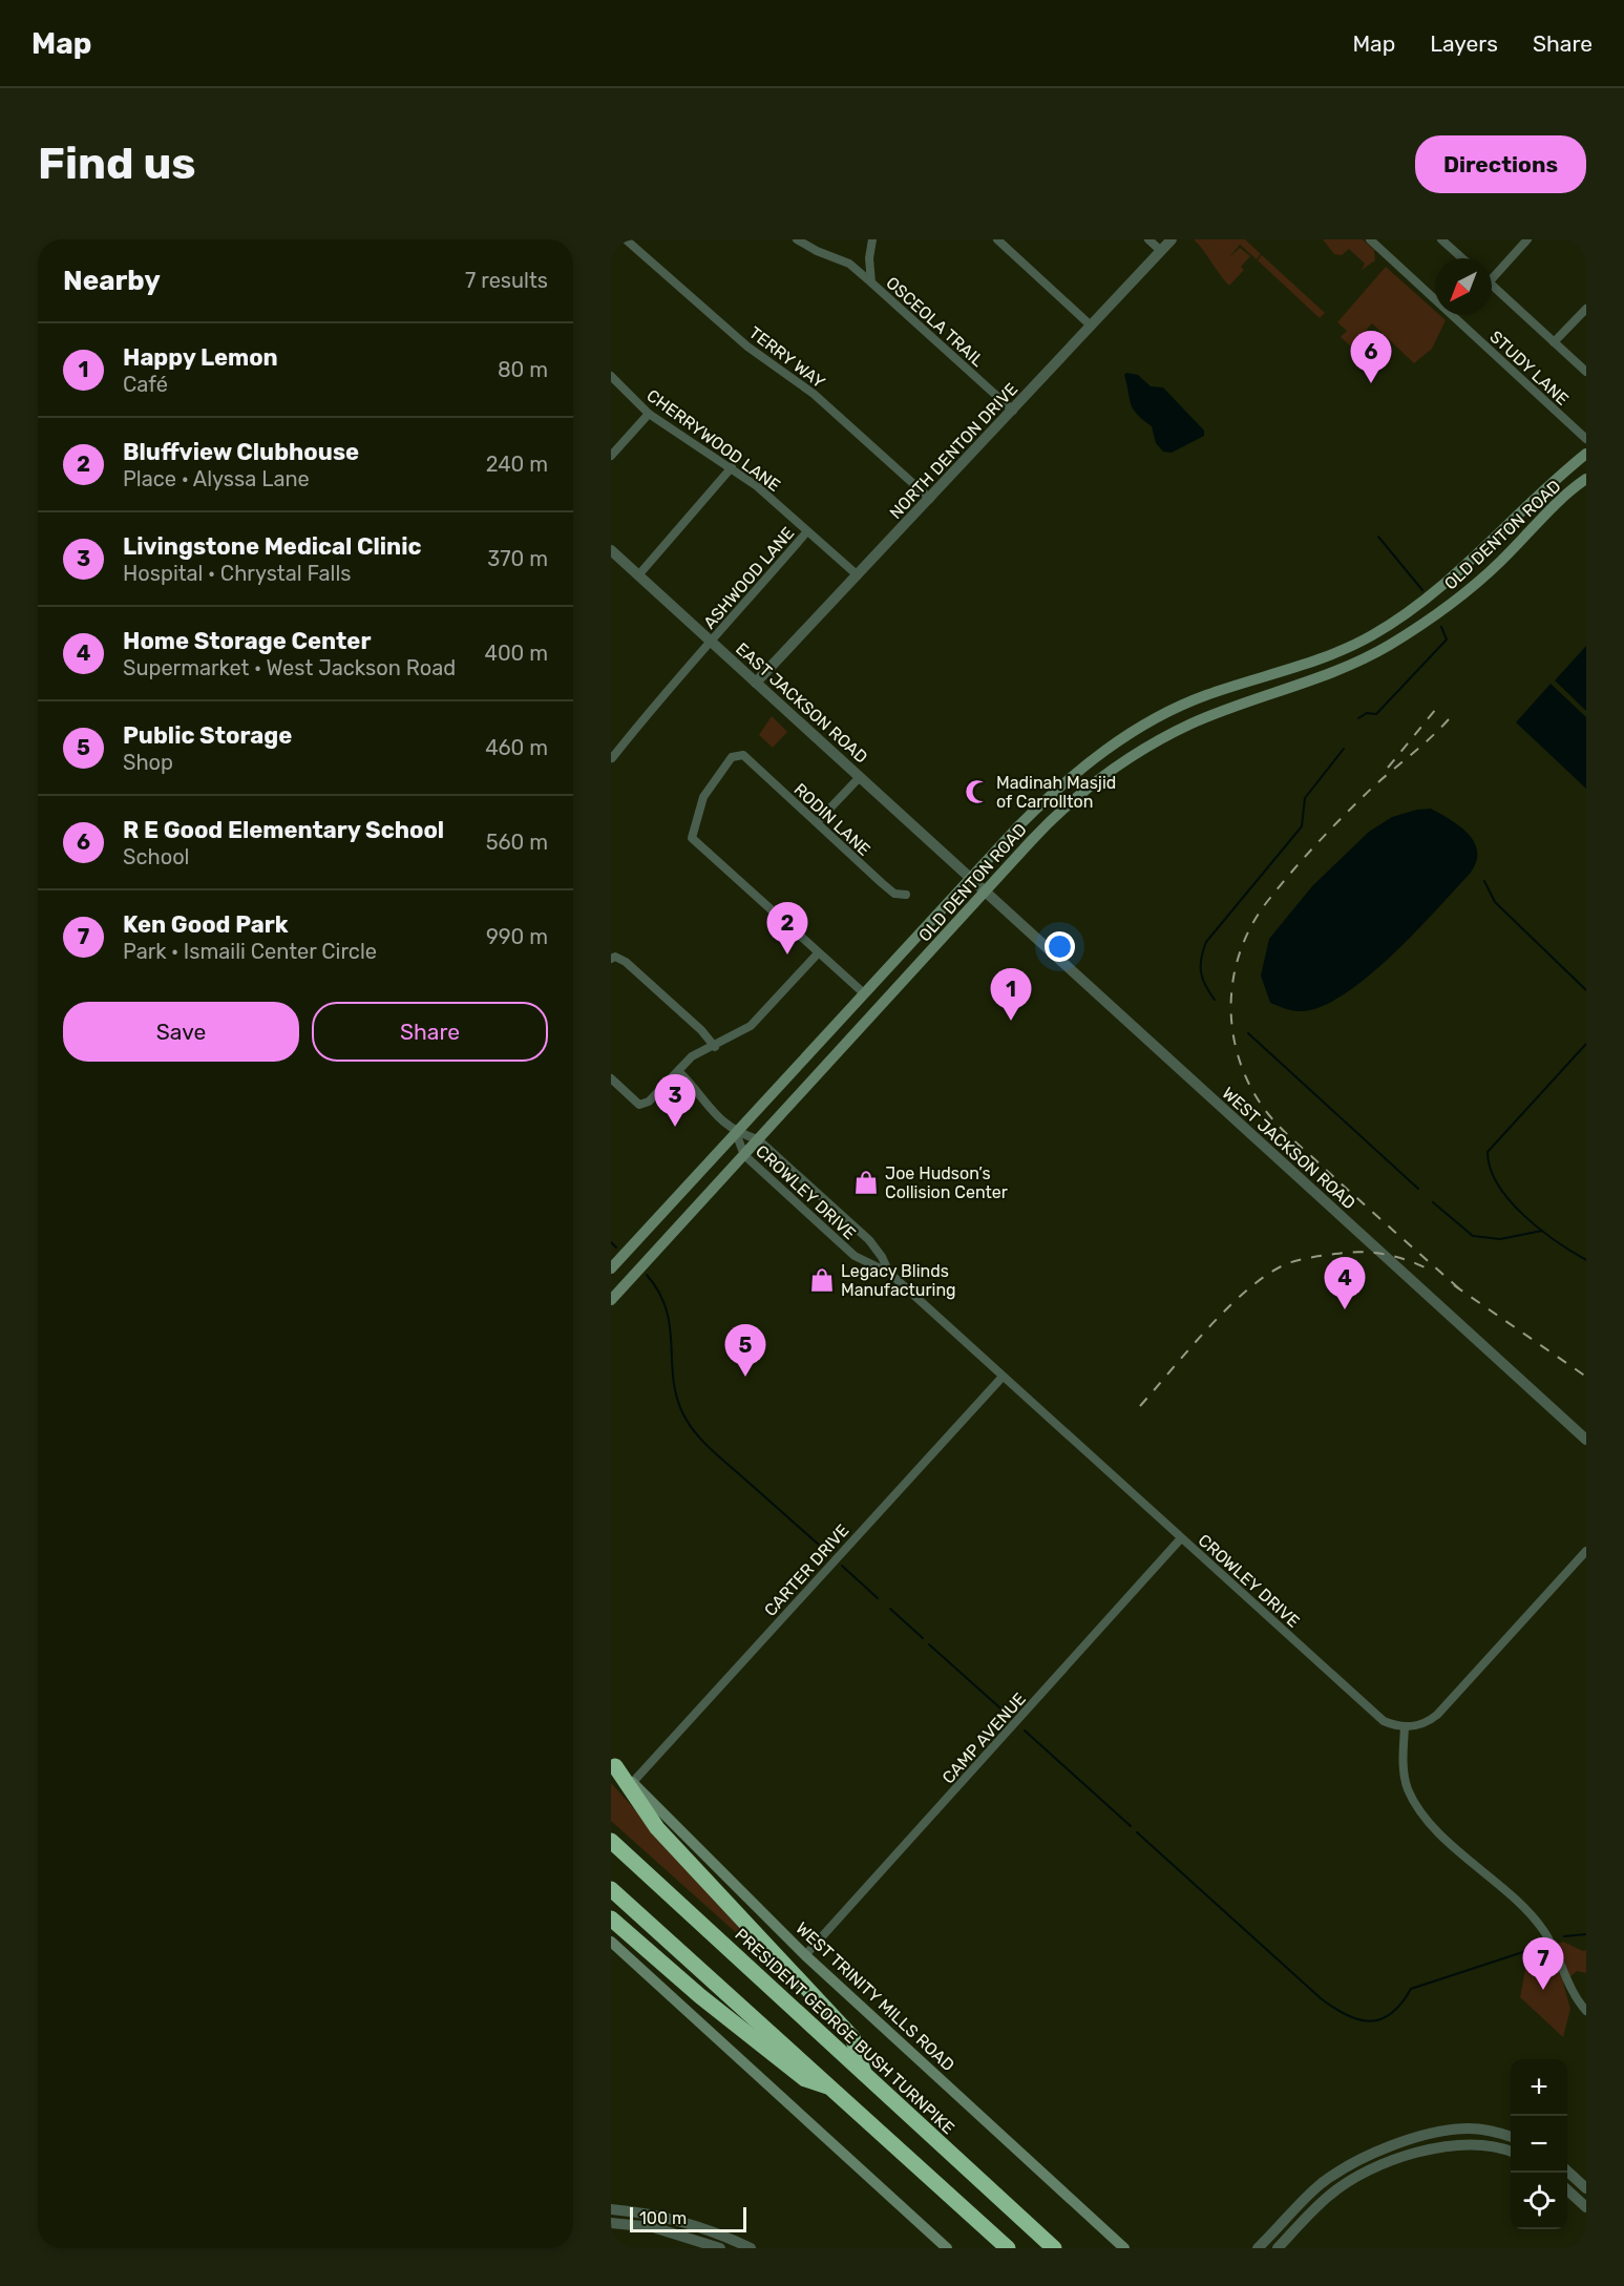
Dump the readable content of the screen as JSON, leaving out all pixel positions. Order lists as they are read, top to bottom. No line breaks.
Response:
{"streets":{"highway":["PRESIDENT GEORGE BUSH TURNPIKE"],"main road":["OLD DENTON ROAD","WEST TRINITY MILLS ROAD"],"street":["OSCEOLA TRAIL","TERRY WAY","STUDY LANE","CHERRYWOOD LANE","NORTH DENTON DRIVE","ASHWOOD LANE","EAST JACKSON ROAD","RODIN LANE","WEST JACKSON ROAD","CROWLEY DRIVE","CARTER DRIVE","CAMP AVENUE"]},"crossings":[["OSCEOLA TRAIL","NORTH DENTON DRIVE"],["TERRY WAY","NORTH DENTON DRIVE"],["CHERRYWOOD LANE","NORTH DENTON DRIVE"],["CHERRYWOOD LANE","ASHWOOD LANE"],["NORTH DENTON DRIVE","EAST JACKSON ROAD"],["OLD DENTON ROAD","EAST JACKSON ROAD"],["OLD DENTON ROAD","WEST JACKSON ROAD"],["OLD DENTON ROAD","CROWLEY DRIVE"],["ASHWOOD LANE","EAST JACKSON ROAD"],["EAST JACKSON ROAD","WEST JACKSON ROAD"],["CROWLEY DRIVE","CARTER DRIVE"],["CROWLEY DRIVE","CAMP AVENUE"],["CARTER DRIVE","WEST TRINITY MILLS ROAD"],["CAMP AVENUE","WEST TRINITY MILLS ROAD"]],"places":{"mosque":["Madinah Masjid of Carrollton"],"shop":["Joe Hudson’s Collision Center","Legacy Blinds Manufacturing"]},"scale_bar":"100 m","north":"bottom left","page":{"header":"Map","nav":["Map","Layers","Share"],"buttons":["Directions",["Save","Share"]],"title":"Find us","heading":["Nearby","7 results"],"list":[{"mark":"1","name":"Happy Lemon","note":"Café","value":"80 m"},{"mark":"2","name":"Bluffview Clubhouse","note":"Place · Alyssa Lane","value":"240 m"},{"mark":"3","name":"Livingstone Medical Clinic","note":"Hospital · Chrystal Falls","value":"370 m"},{"mark":"4","name":"Home Storage Center","note":"Supermarket · West Jackson Road","value":"400 m"},{"mark":"5","name":"Public Storage","note":"Shop","value":"460 m"},{"mark":"6","name":"R E Good Elementary School","note":"School","value":"560 m"},{"mark":"7","name":"Ken Good Park","note":"Park · Ismaili Center Circle","value":"990 m"}],"pins":["6","2","1","3","4","5","7"],"map_buttons":["+","−"],"scale":"100 m"}}
